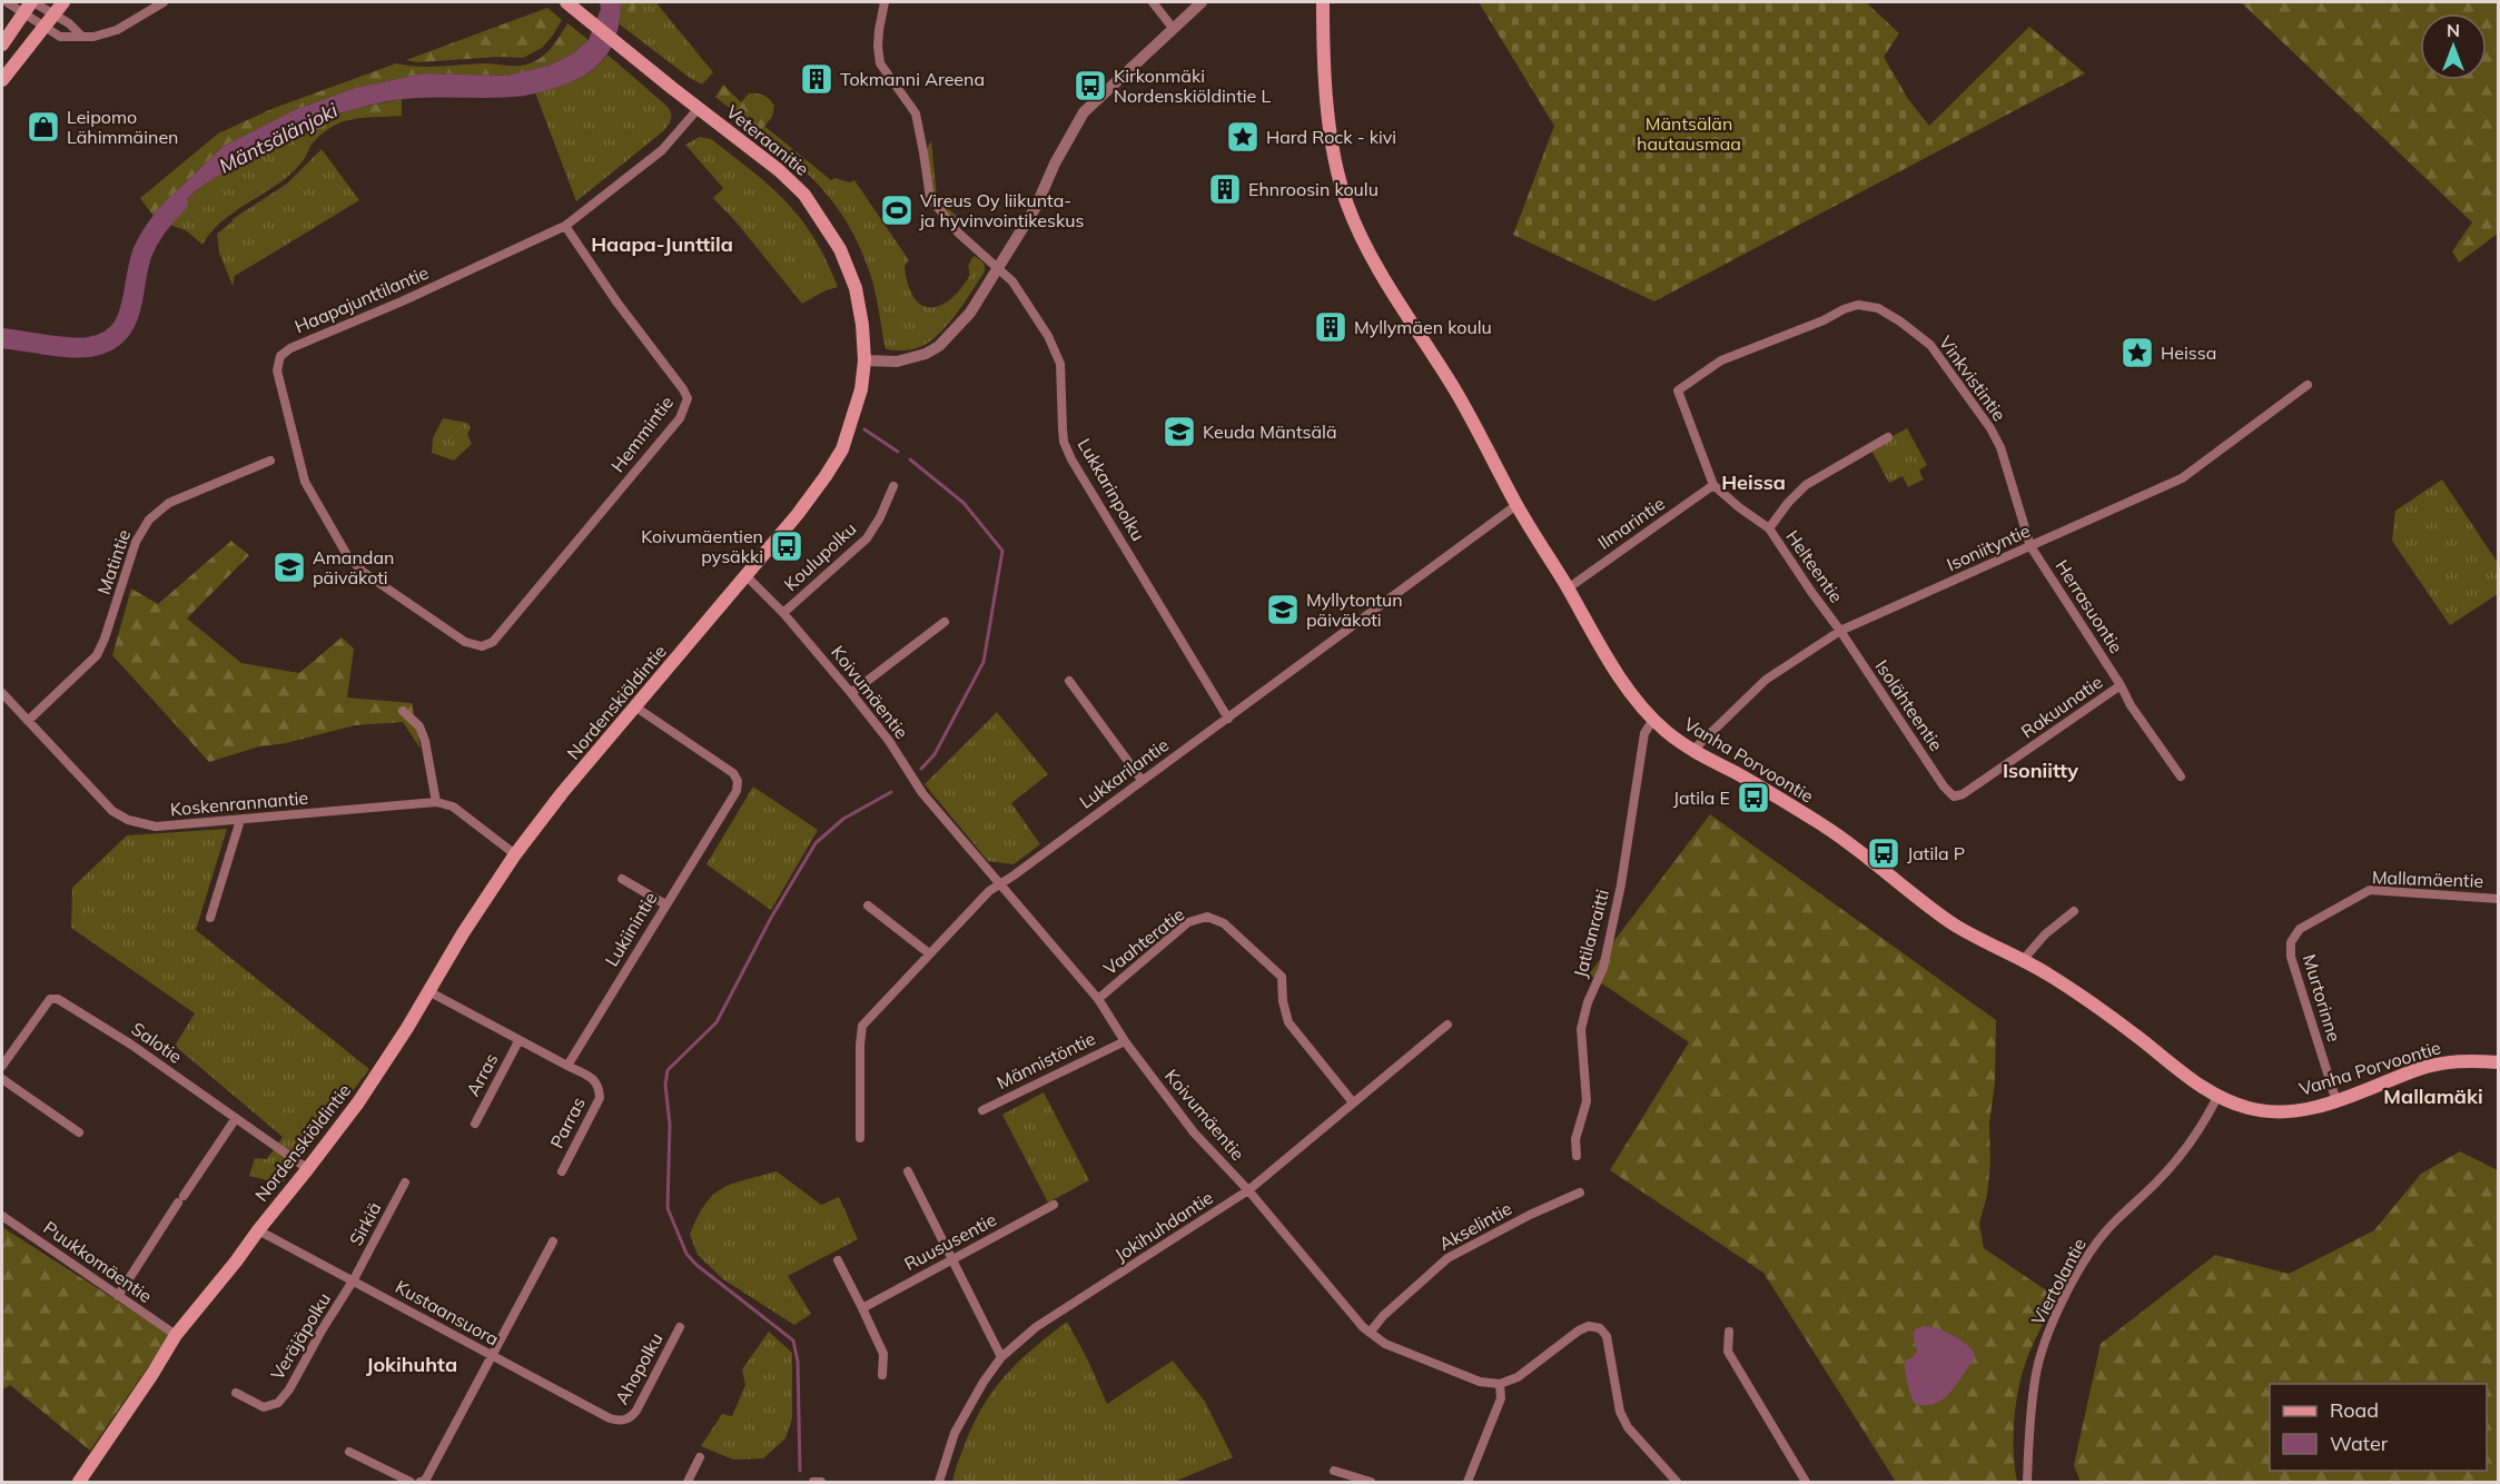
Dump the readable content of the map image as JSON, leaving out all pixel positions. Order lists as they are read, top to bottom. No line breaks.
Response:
{"streets":{"main road":["Veteraanitie","Nordenskiöldintie","Vanha Porvoontie"],"street":["Haapajunttilantie","Vinkvistintie","Hemmintie","Lukkarinpolku","Ilmarintie","Isoniityntie","Koulupolku","Matintie","Helteentie","Herrasuontie","Koivumäentie","Isolähteentie","Rakuunatie","Lukkarilantie","Koskenrannantie","Mallamäentie","Lukiinintie","Jatilanraitti","Vaahteratie","Murtorinne","Salotie","Männistöntie","Arras","Parras","Sirkiä","Jokihuhdantie","Akselintie","Ruususentie","Puukkomäentie","Viertolantie","Kustaansuora","Veräjäpolku","Ahopolku"]},"crossings":[["Veteraanitie","Haapajunttilantie"],["Veteraanitie","Nordenskiöldintie"],["Haapajunttilantie","Hemmintie"],["Vinkvistintie","Isoniityntie"],["Vinkvistintie","Helteentie"],["Vinkvistintie","Herrasuontie"],["Lukkarinpolku","Lukkarilantie"],["Ilmarintie","Helteentie"],["Ilmarintie","Vanha Porvoontie"],["Isoniityntie","Helteentie"],["Isoniityntie","Herrasuontie"],["Isoniityntie","Isolähteentie"],["Isoniityntie","Vanha Porvoontie"],["Koulupolku","Koivumäentie"],["Matintie","Koskenrannantie"],["Helteentie","Isolähteentie"],["Herrasuontie","Rakuunatie"],["Koivumäentie","Nordenskiöldintie"],["Koivumäentie","Lukkarilantie"],["Koivumäentie","Vaahteratie"],["Koivumäentie","Männistöntie"],["Koivumäentie","Jokihuhdantie"],["Koivumäentie","Akselintie"],["Nordenskiöldintie","Lukiinintie"],["Nordenskiöldintie","Salotie"],["Nordenskiöldintie","Puukkomäentie"],["Nordenskiöldintie","Kustaansuora"],["Isolähteentie","Rakuunatie"],["Vanha Porvoontie","Lukkarilantie"],["Vanha Porvoontie","Jatilanraitti"],["Vanha Porvoontie","Murtorinne"],["Vanha Porvoontie","Viertolantie"],["Mallamäentie","Murtorinne"],["Lukiinintie","Parras"],["Vaahteratie","Jokihuhdantie"],["Sirkiä","Kustaansuora"],["Sirkiä","Veräjäpolku"],["Kustaansuora","Veräjäpolku"],["Kustaansuora","Ahopolku"]],"districts":["Haapa-Junttila","Heissa","Isoniitty","Mallamäki","Jokihuhta"],"water":["Mäntsälänjoki"],"parks":["Mäntsälän hautausmaa"],"places":{"building":["Tokmanni Areena","Ehnroosin koulu","Myllymäen koulu"],"bus stop":["Kirkonmäki Nordenskiöldintie L","Koivumäentien pysäkki","Jatila E","Jatila P"],"shop":["Leipomo Lähimmäinen"],"place":["Hard Rock - kivi","Heissa"],"sports":["Vireus Oy liikunta- ja hyvinvointikeskus"],"school or university":["Keuda Mäntsälä","Amandan päiväkoti","Myllytontun päiväkoti"]},"legend":["Road","Water"],"north":"top"}
